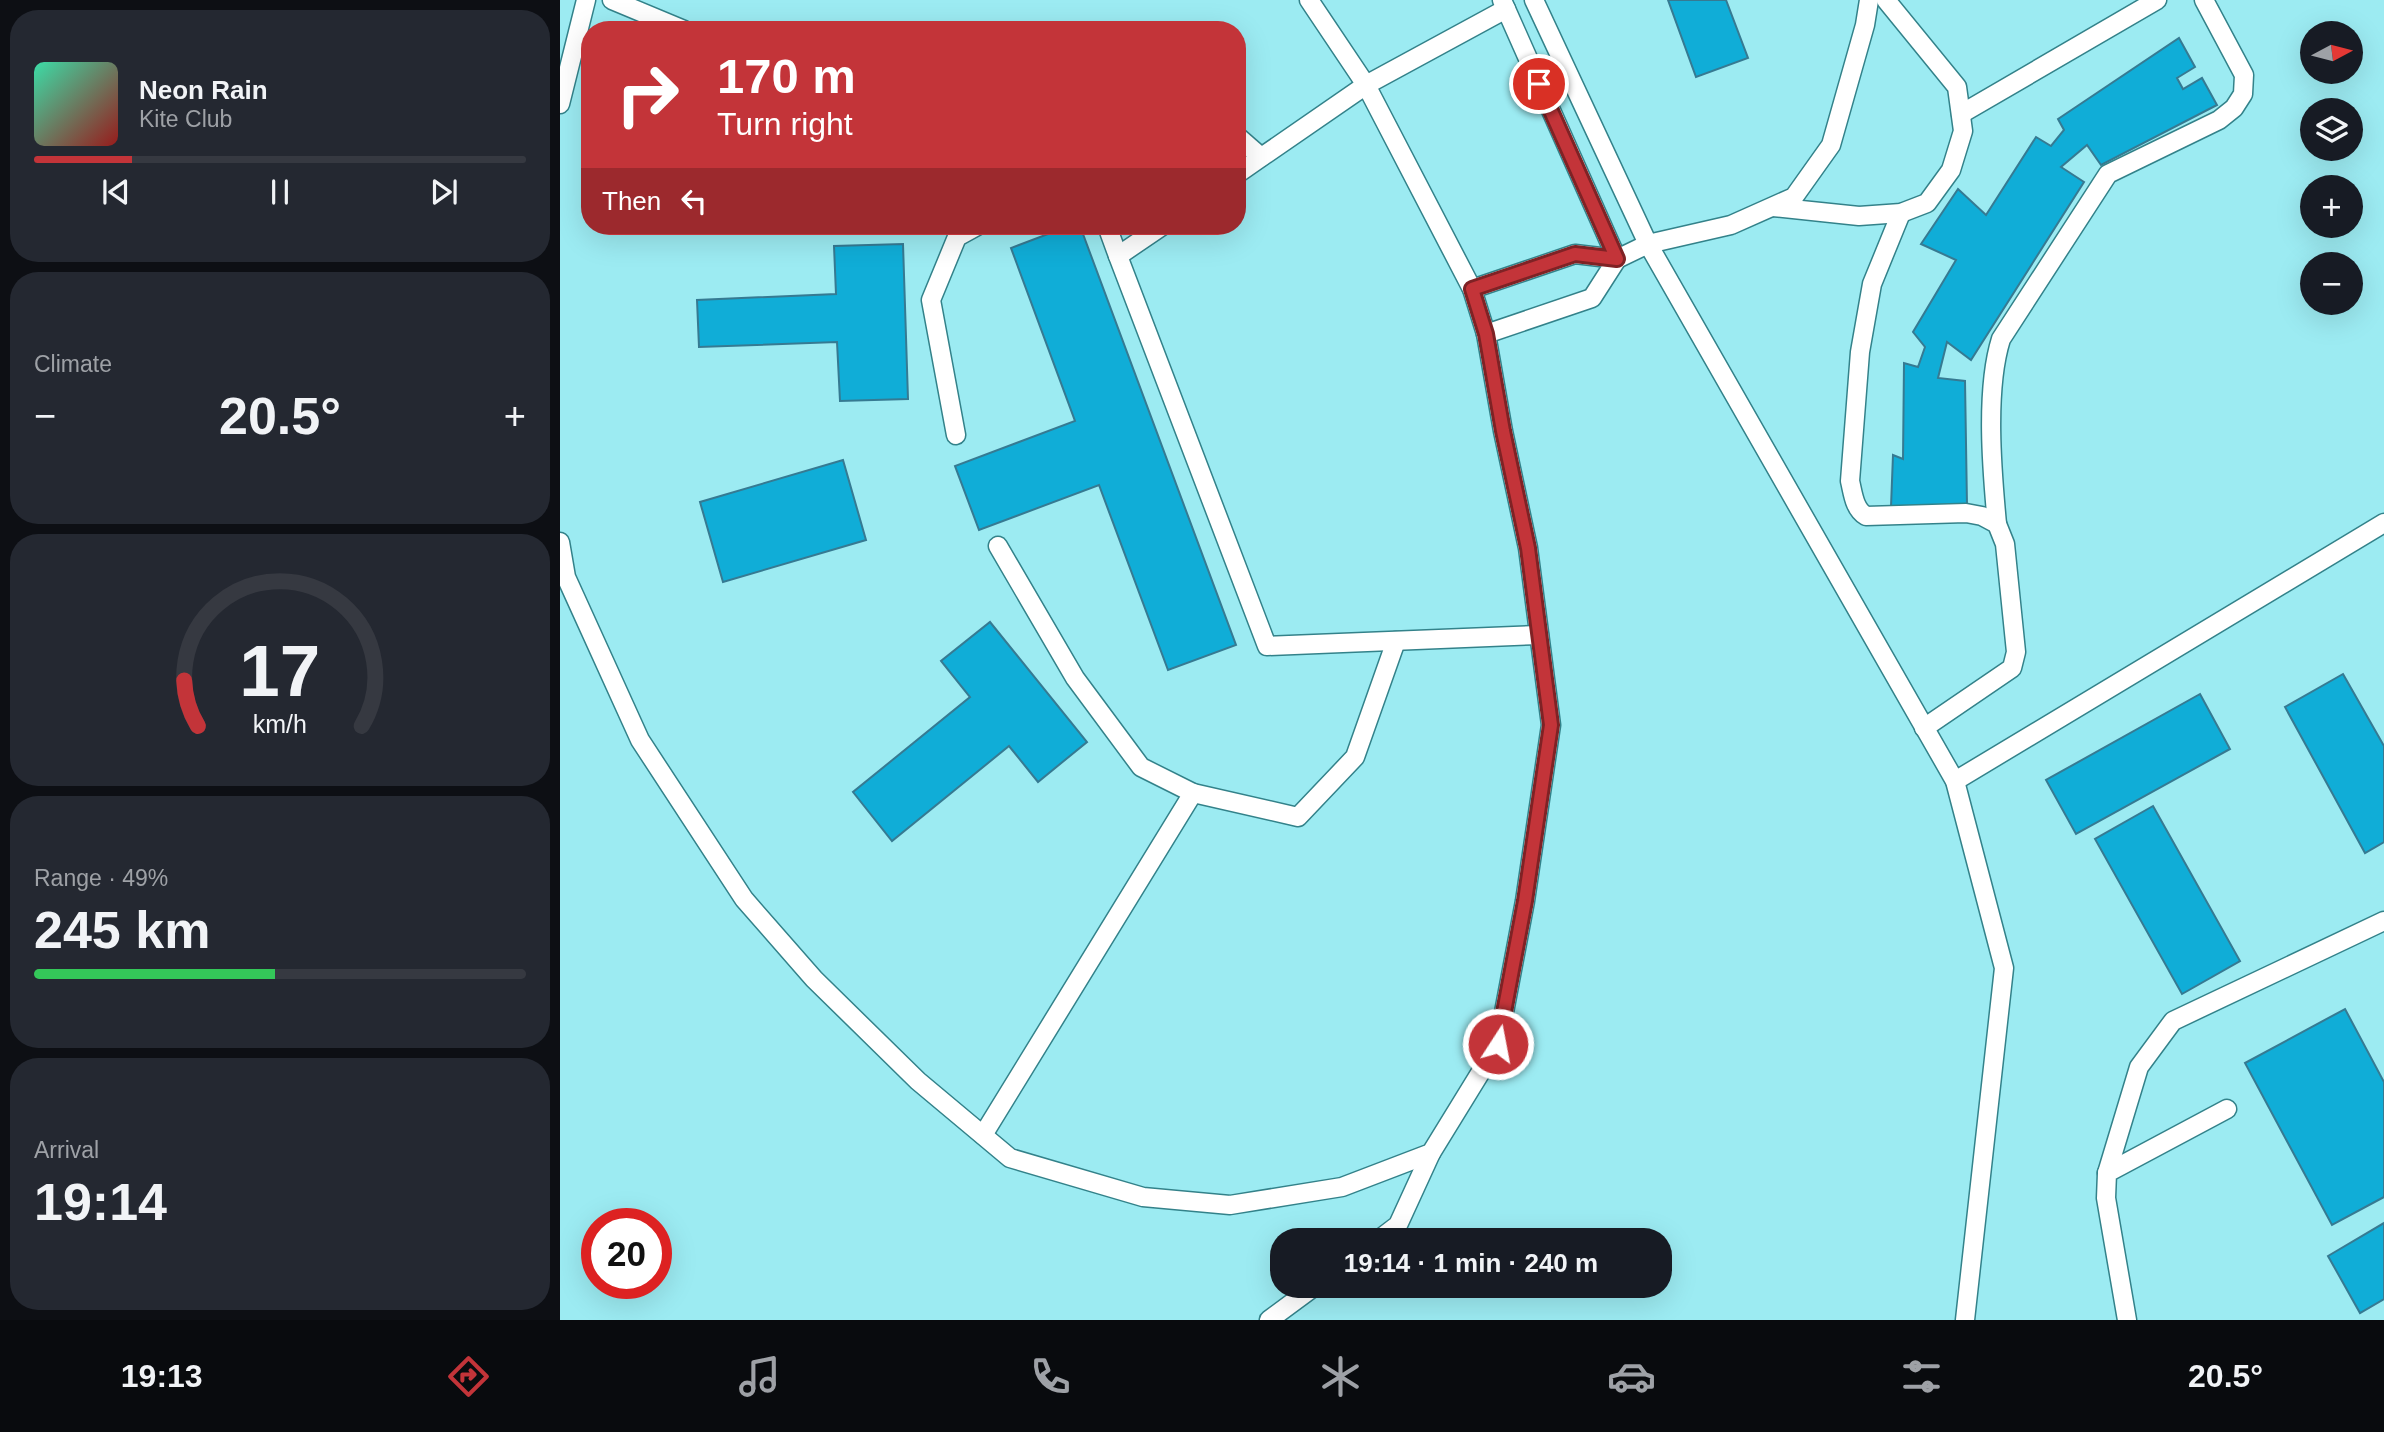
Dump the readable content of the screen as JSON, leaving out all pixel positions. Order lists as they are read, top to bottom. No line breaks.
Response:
{"north":"right","page":{"map_buttons":["+","−"],"turn":["170 m","Turn right"],"song":["Neon Rain","Kite Club"],"then":"Then","tile":["Climate",["Range · 49%","245 km"],["Arrival","19:14"]],"heat":["−","20.5°","+"],"limit":"20","trip":"19:14 · 1 min · 240 m","tabs":["19:13","20.5°"],"gauge":["17","km/h"]}}
